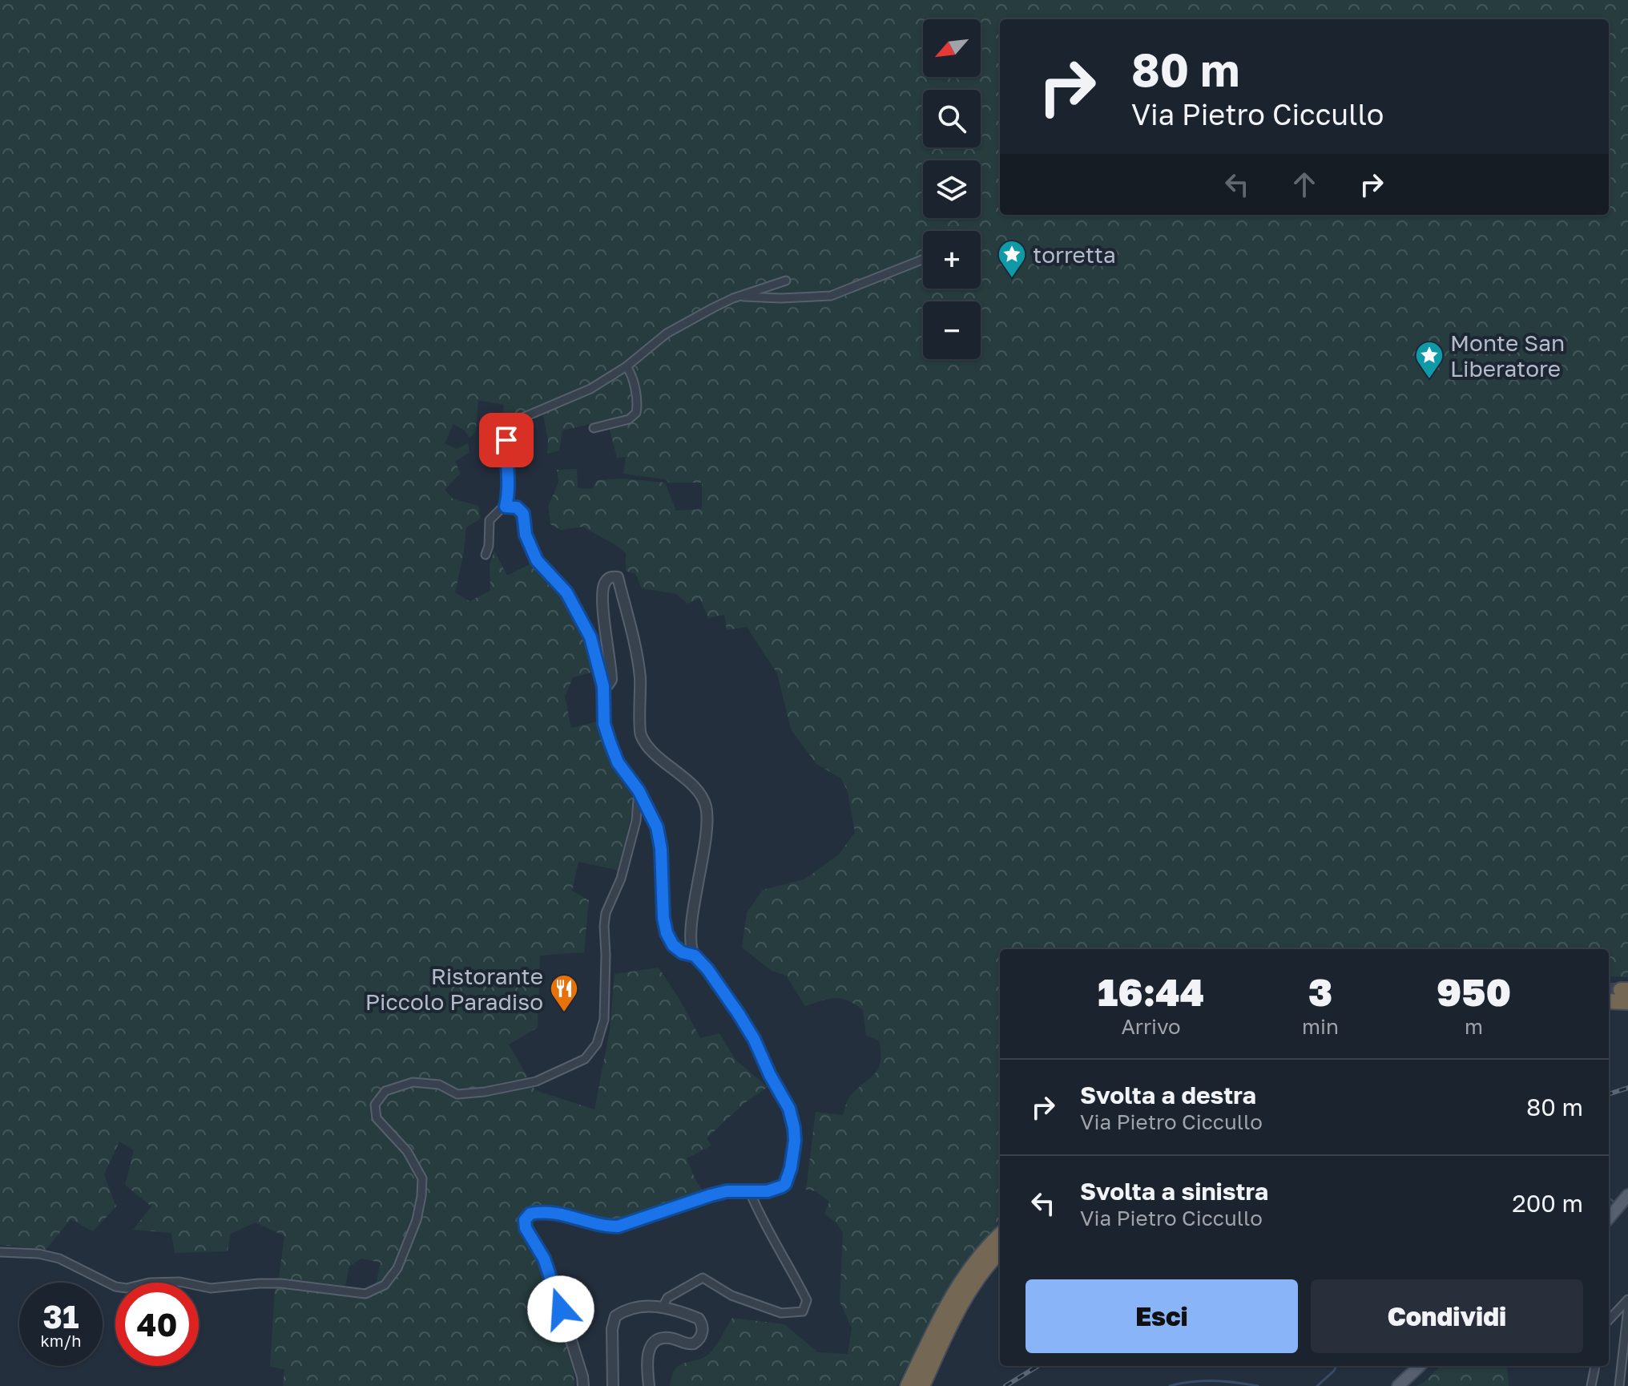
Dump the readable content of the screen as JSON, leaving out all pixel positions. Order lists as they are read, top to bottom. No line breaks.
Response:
{"places":{"place":["torretta","Monte San Liberatore"],"restaurant":["Ristorante Piccolo Paradiso"]},"north":"bottom left","page":{"map_buttons":["+","−"],"turn":["80 m","Via Pietro Ciccullo"],"eta":["16:44","Arrivo","3","min","950","m"],"list":[{"name":"Svolta a destra","note":"Via Pietro Ciccullo","value":"80 m"},{"name":"Svolta a sinistra","note":"Via Pietro Ciccullo","value":"200 m"}],"buttons":["Esci","Condividi"],"speed":"31 km/h","limit":"40"}}
